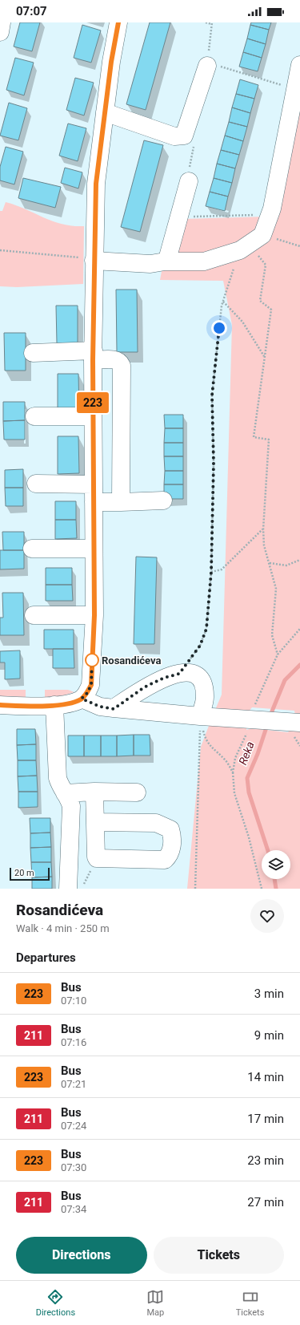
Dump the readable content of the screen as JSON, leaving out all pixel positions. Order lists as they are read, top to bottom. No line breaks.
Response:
{"water":["Reka"],"places":["Rosandićeva"],"lines":["bus line 223"],"scale_bar":"20 m","page":{"status":"07:07","on_map":"223","scale":"20 m","heading":[["Rosandićeva","Walk · 4 min · 250 m"],"Departures"],"list":[{"mark":"223","name":"Bus","note":"07:10","value":"3 min"},{"mark":"211","name":"Bus","note":"07:16","value":"9 min"},{"mark":"223","name":"Bus","note":"07:21","value":"14 min"},{"mark":"211","name":"Bus","note":"07:24","value":"17 min"},{"mark":"223","name":"Bus","note":"07:30","value":"23 min"},{"mark":"211","name":"Bus","note":"07:34","value":"27 min"}],"buttons":["Directions","Tickets"],"tabs":["Directions","Map","Tickets"]}}
